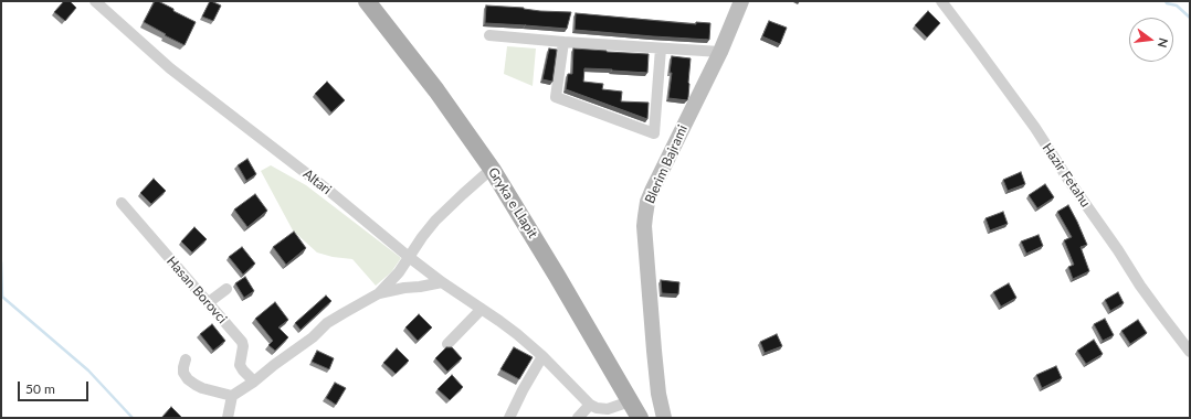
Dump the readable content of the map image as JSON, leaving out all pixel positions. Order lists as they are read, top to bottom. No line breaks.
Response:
{"streets":{"main road":["Gryka e Llapit"],"street":["Blerim Bajrami","Hazir Fetahu","Altari","Hasan Borovci"]},"scale_bar":"50 m","north":"right"}
